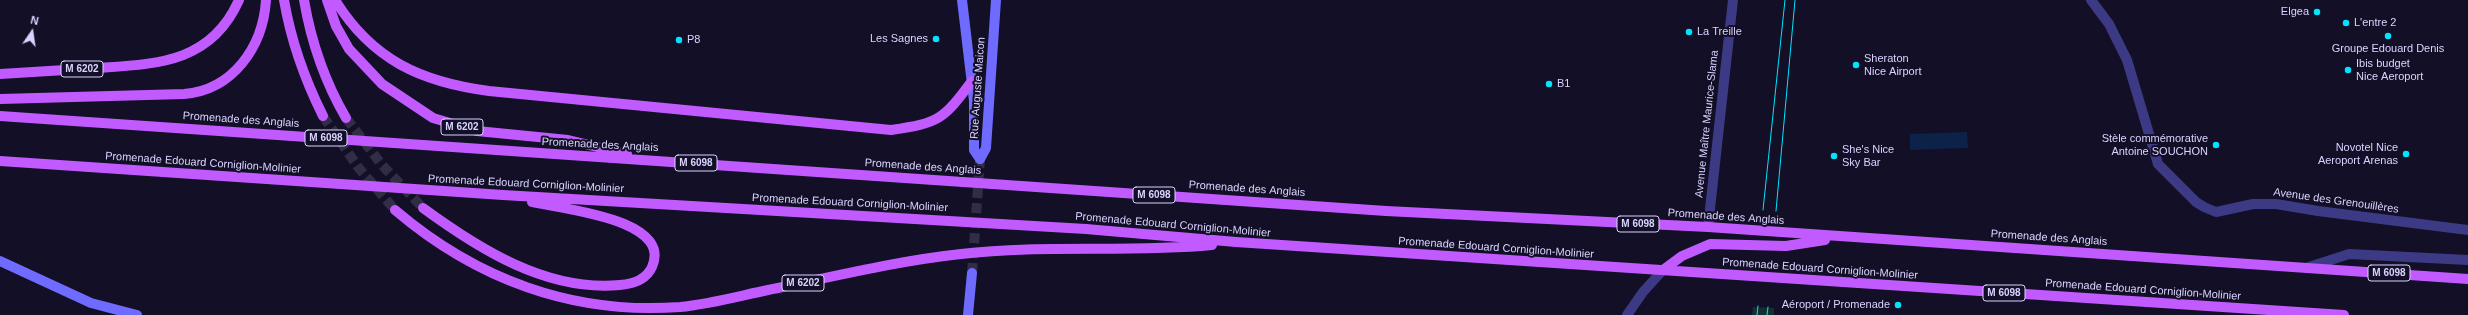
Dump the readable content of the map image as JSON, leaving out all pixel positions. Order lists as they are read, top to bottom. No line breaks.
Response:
{"streets":{"main road":["M 6202","Rue Auguste Maicon","Promenade des Anglais","M 6098","Promenade Edouard Corniglion-Molinier"],"street":["Avenue Maître Maurice-Slama","Avenue des Grenouillères"]},"crossings":[["M 6202","Promenade des Anglais"],["M 6202","Promenade Edouard Corniglion-Molinier"],["Promenade des Anglais","Avenue Maître Maurice-Slama"]],"places":["Elgea","L'entre 2","La Treille","Groupe Edouard Denis","Les Sagnes","P8","Sheraton Nice Airport","Ibis budget Nice Aeroport","B1","Stèle commémorative Antoine SOUCHON","Novotel Nice Aeroport Arenas","She's Nice Sky Bar","Aéroport / Promenade"],"north":"top"}
